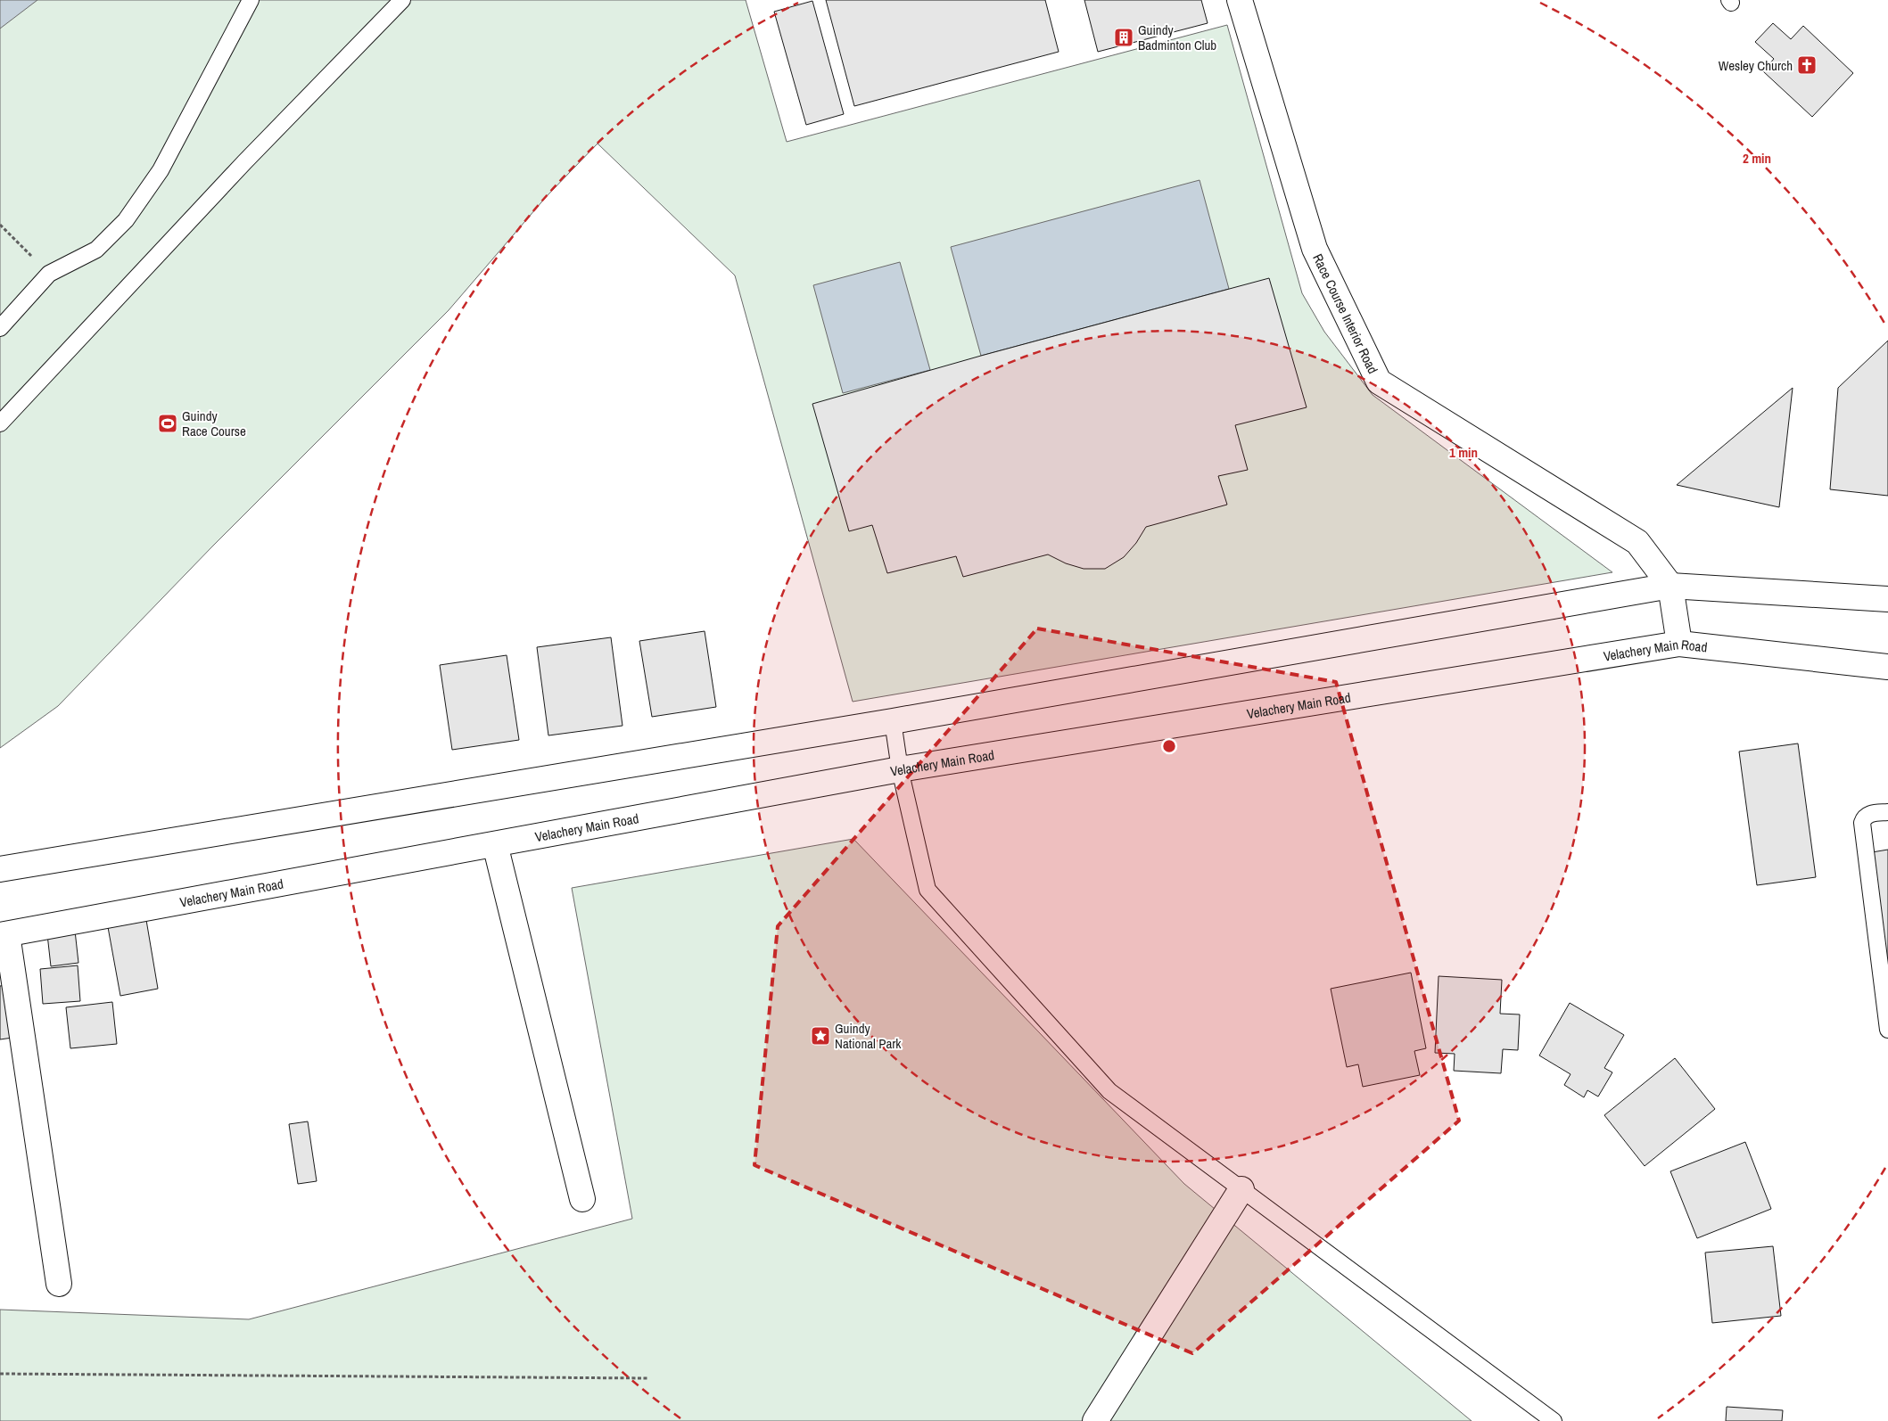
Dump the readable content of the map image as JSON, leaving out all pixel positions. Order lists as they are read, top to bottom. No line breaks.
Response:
{"streets":{"main road":["Race Course Interior Road","Velachery Main Road"]},"crossings":[["Race Course Interior Road","Velachery Main Road"]],"places":{"building":["Guindy Badminton Club"],"church":["Wesley Church"],"sports":["Guindy Race Course"],"place":["Guindy National Park"]},"rings":["2 min","1 min"]}
